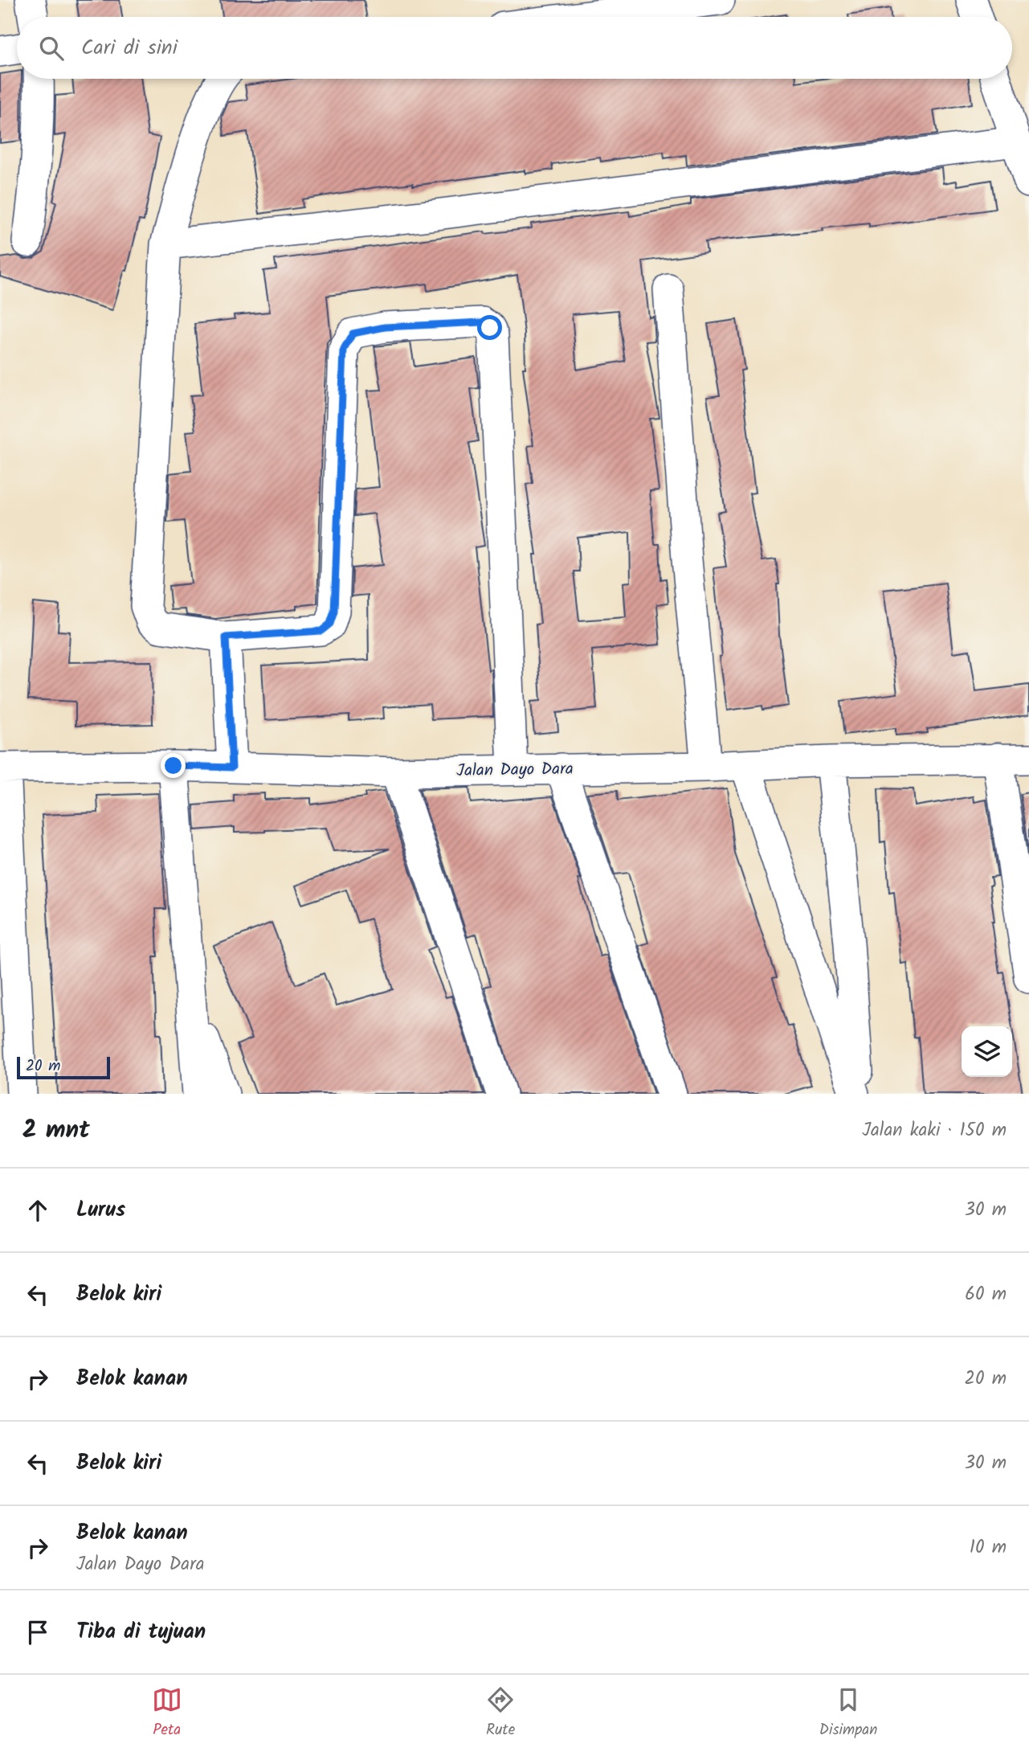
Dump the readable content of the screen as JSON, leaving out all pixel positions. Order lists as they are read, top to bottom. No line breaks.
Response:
{"streets":{"street":["Jalan Dayo Dara"]},"scale_bar":"20 m","page":{"search":"Cari di sini","scale":"20 m","heading":["2 mnt","Jalan kaki · 150 m"],"list":[["Lurus","30 m"],["Belok kiri","60 m"],["Belok kanan","20 m"],["Belok kiri","30 m"],["Belok kanan","Jalan Dayo Dara","10 m"],"Tiba di tujuan"],"nav":["Peta","Rute","Disimpan"]}}
